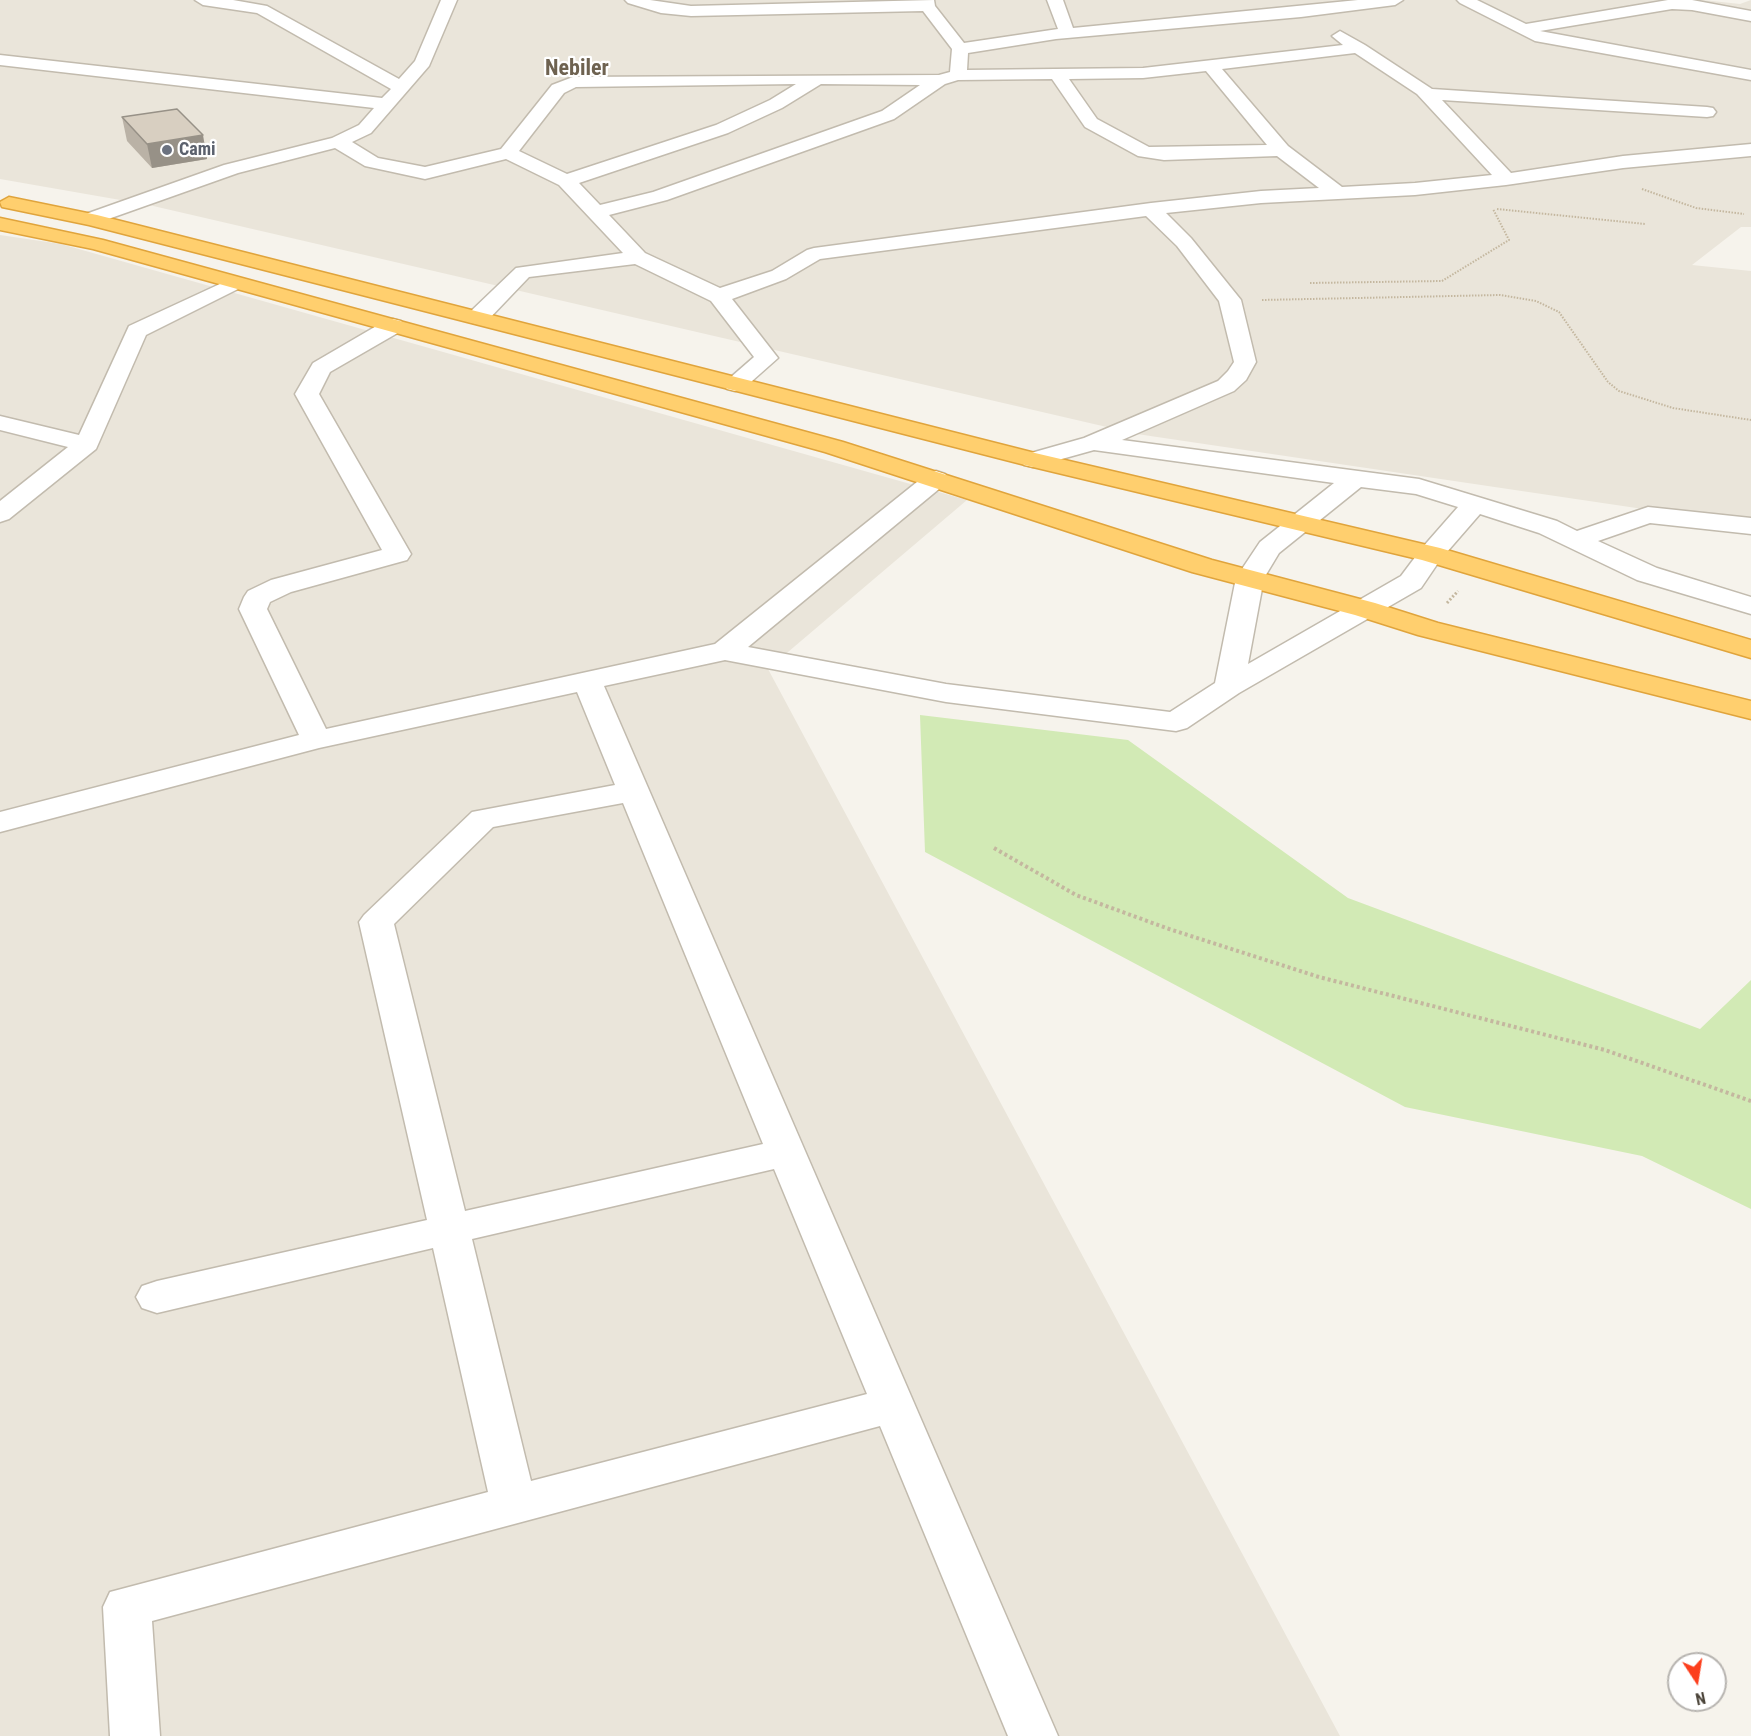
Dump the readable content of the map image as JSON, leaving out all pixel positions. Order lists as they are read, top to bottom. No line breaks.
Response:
{"districts":["Nebiler"],"places":["Cami"],"north":"bottom"}
